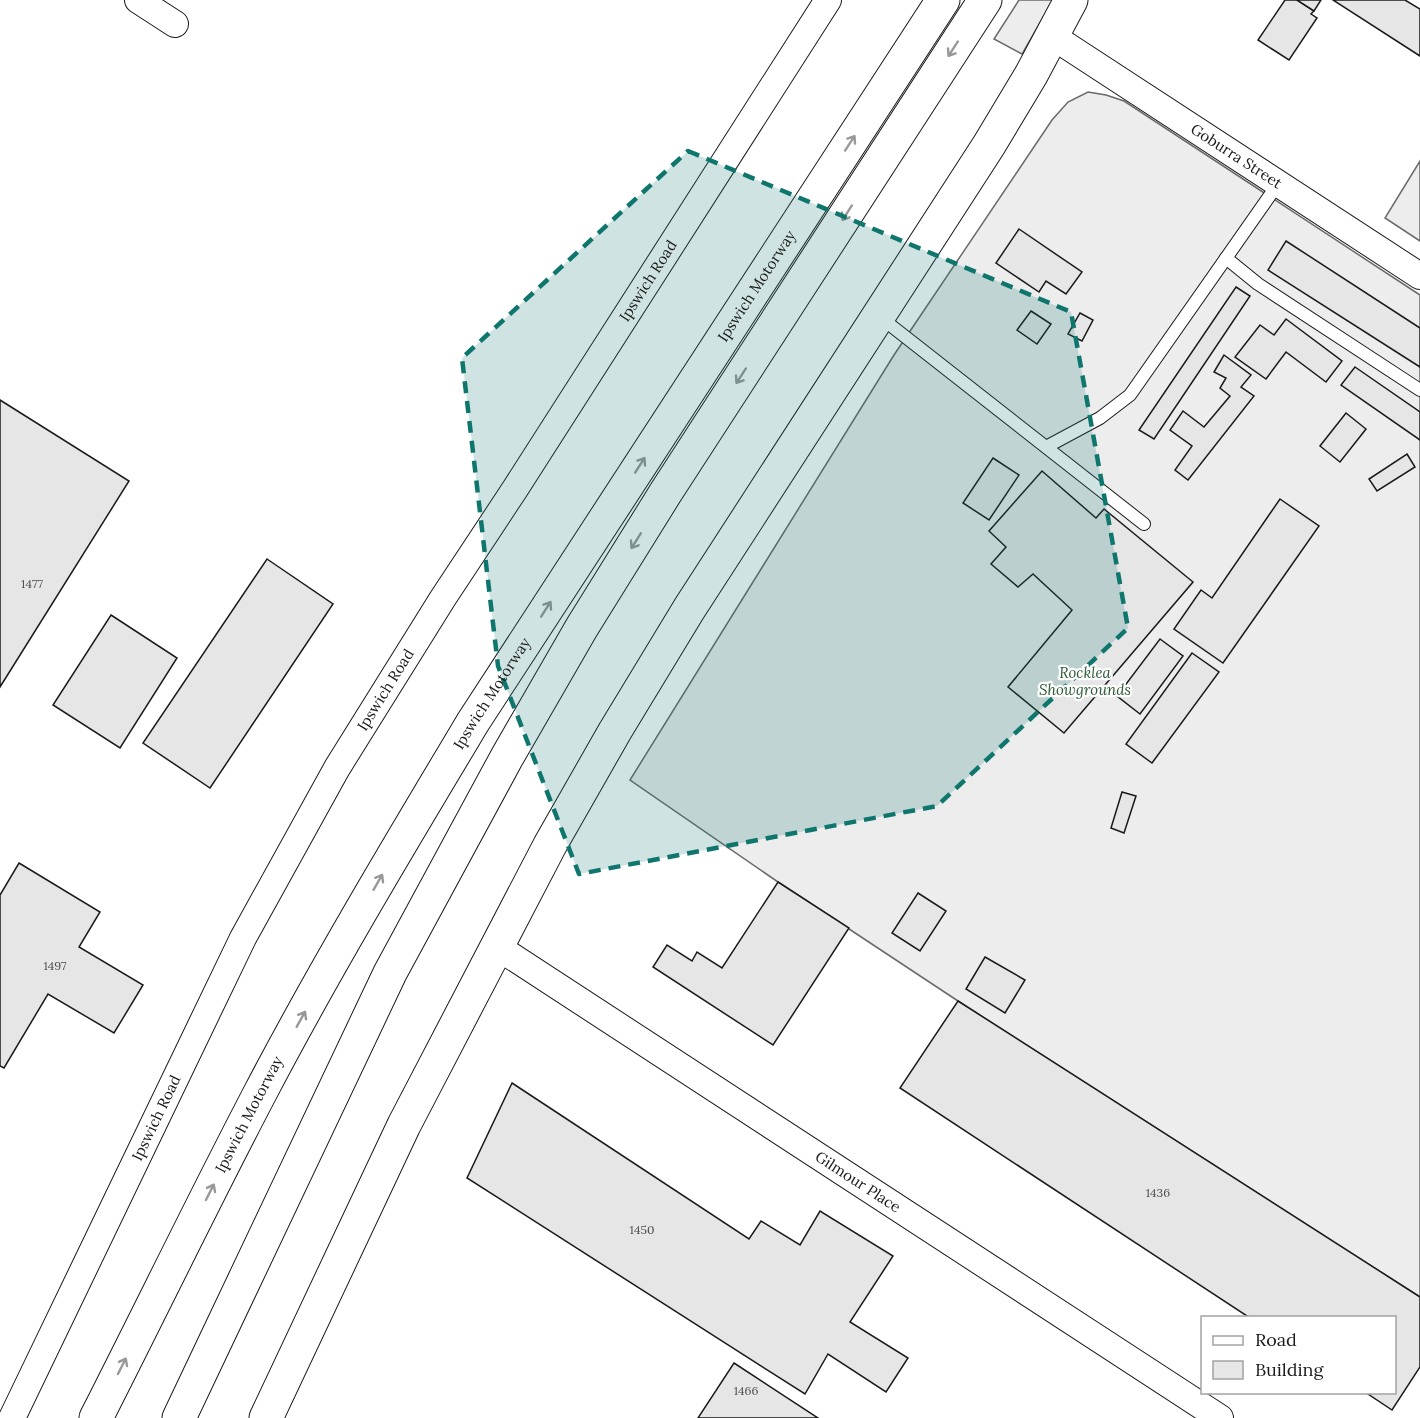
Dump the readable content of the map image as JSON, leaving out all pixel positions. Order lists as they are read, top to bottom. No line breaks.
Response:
{"streets":{"main road":["Ipswich Motorway"],"street":["Goburra Street","Ipswich Road","Gilmour Place"]},"parks":["Rocklea Showgrounds"],"house_numbers":["1477","1497","1436","1450","1466"],"legend":["Road","Building"]}
